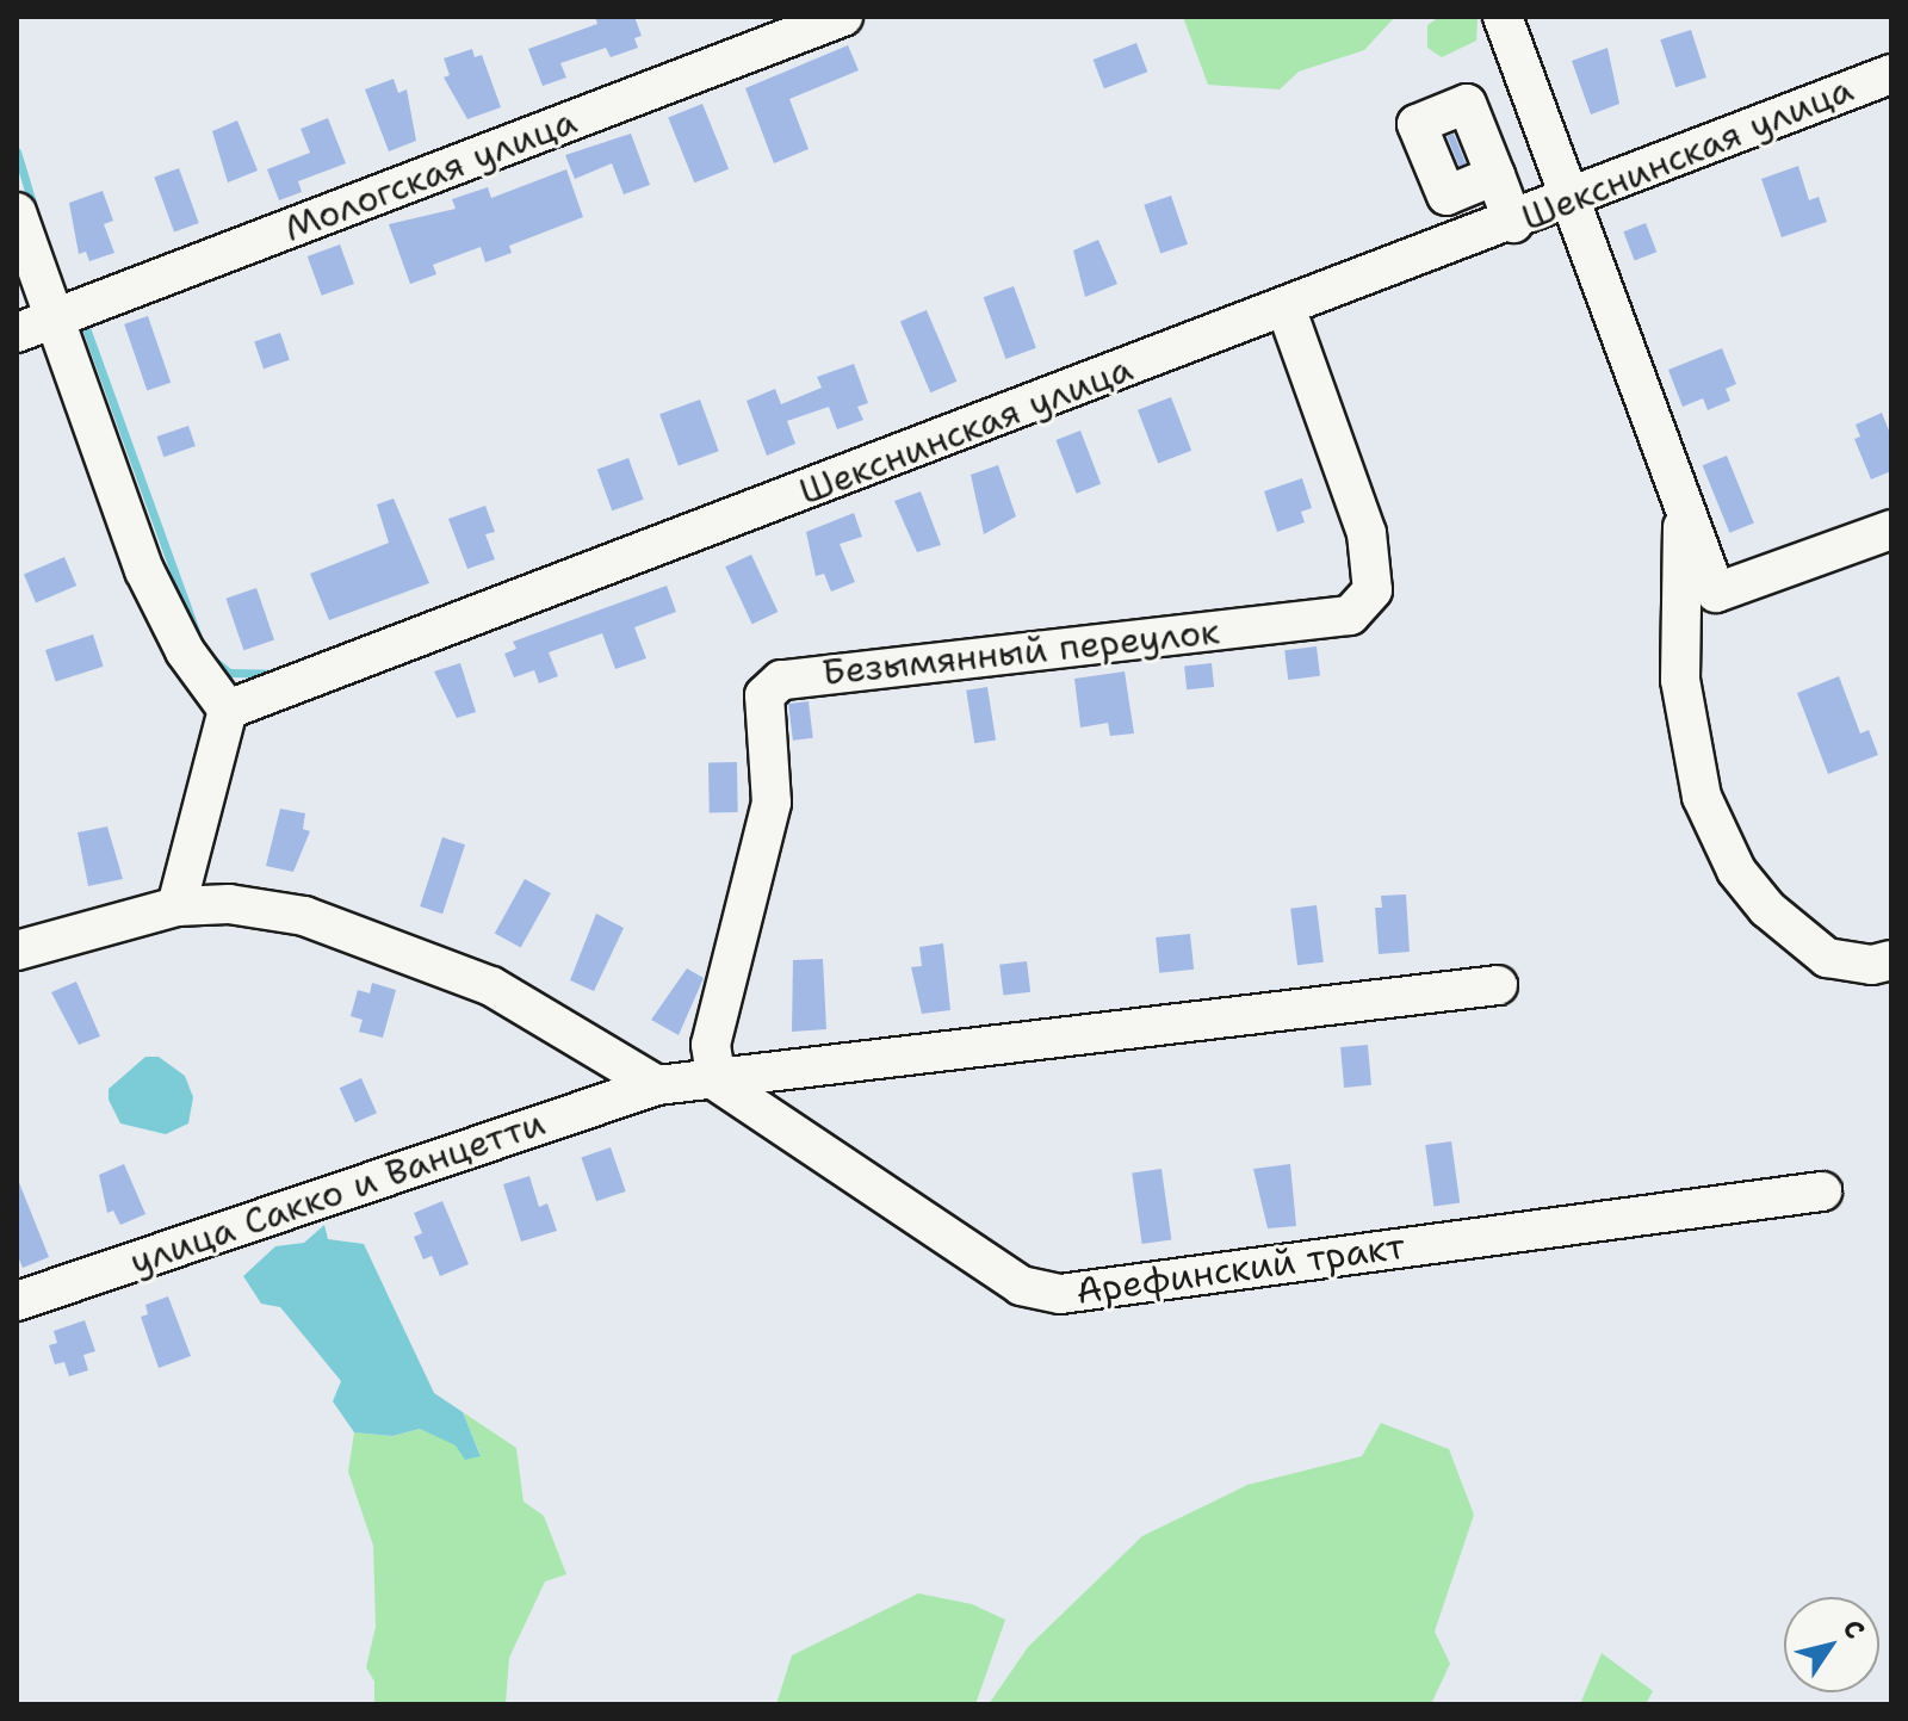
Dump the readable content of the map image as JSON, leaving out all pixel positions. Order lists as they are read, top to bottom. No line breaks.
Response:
{"streets":{"street":["Шекснинская улица","Мологская улица","Безымянный переулок","улица Сакко и Ванцетти","Арефинский тракт"]},"crossings":[["Шекснинская улица","Безымянный переулок"],["Безымянный переулок","Арефинский тракт"]],"north":"top right"}
